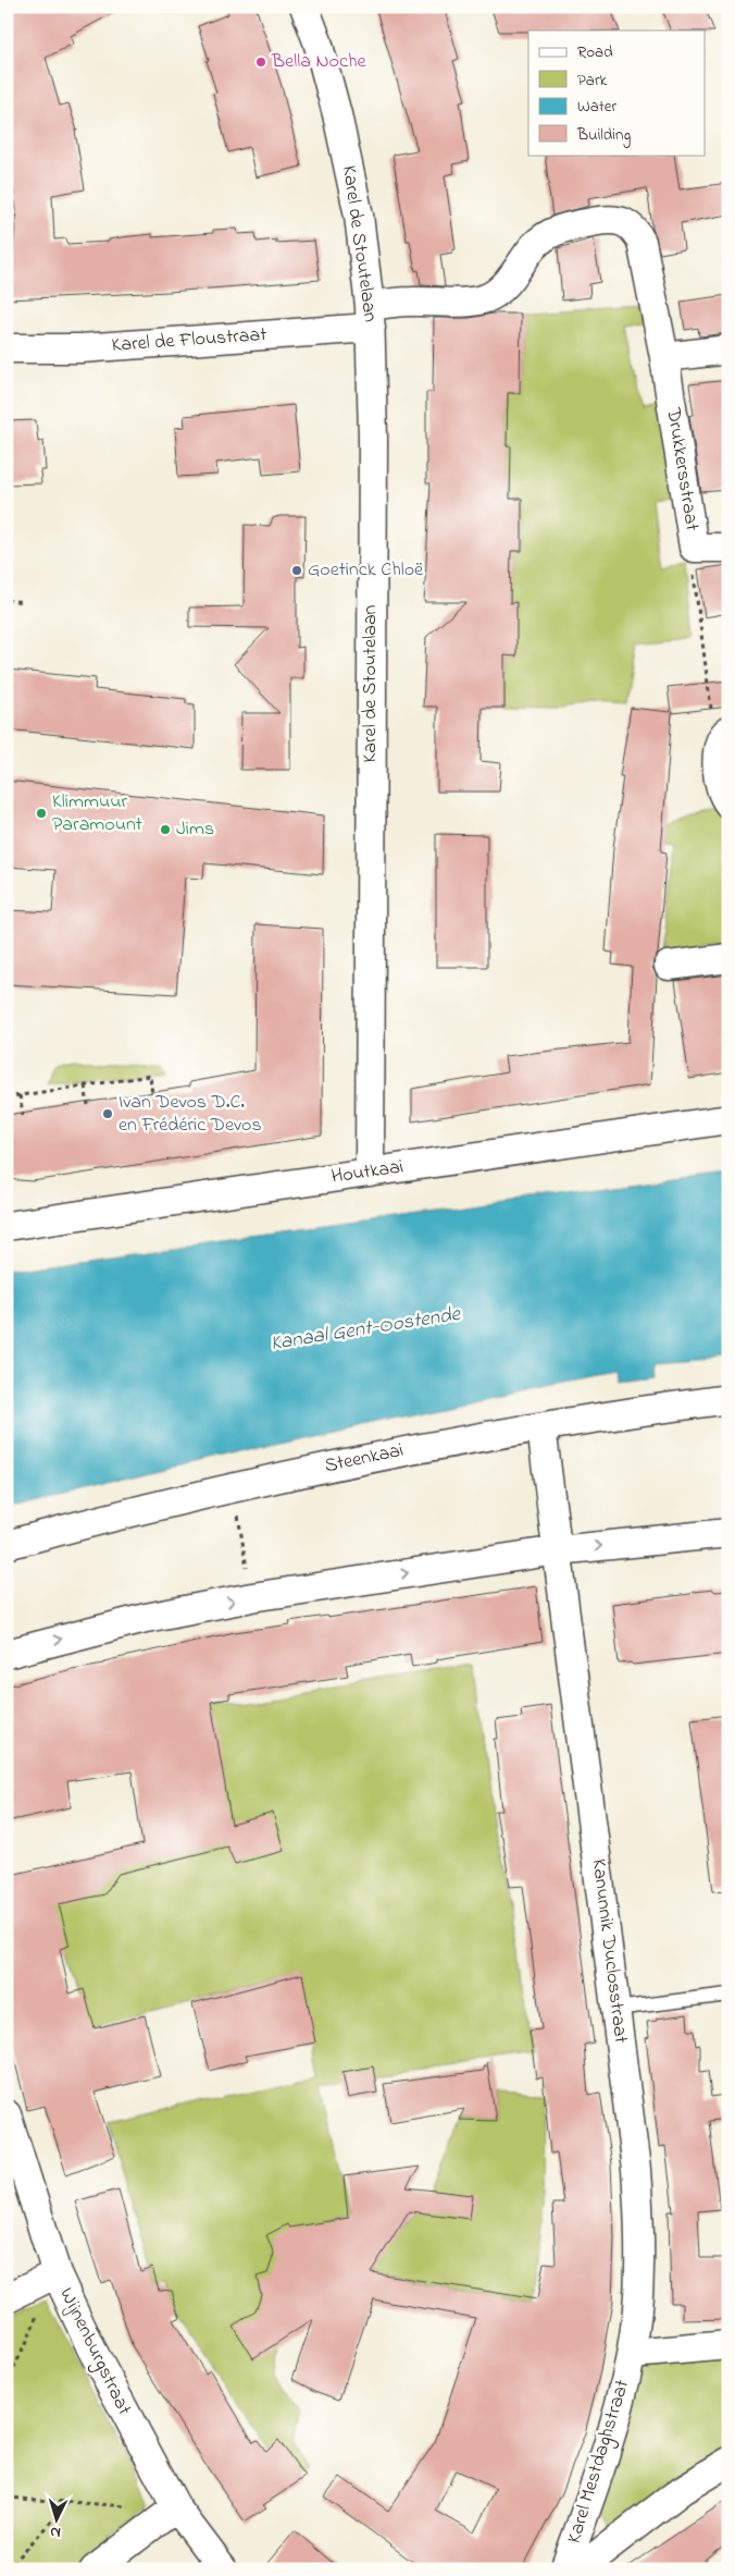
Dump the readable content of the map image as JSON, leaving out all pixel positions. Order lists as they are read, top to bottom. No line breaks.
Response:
{"streets":{"street":["Karel de Stoutelaan","Karel de Floustraat","Drukkersstraat","Houtkaai","Steenkaai","Kanunnik Duclosstraat","Wijnenburgstraat","Karel Mestdaghstraat"]},"crossings":[["Karel de Stoutelaan","Karel de Floustraat"],["Karel de Stoutelaan","Houtkaai"],["Karel de Floustraat","Drukkersstraat"],["Steenkaai","Kanunnik Duclosstraat"],["Kanunnik Duclosstraat","Karel Mestdaghstraat"]],"water":["Kanaal Gent-Oostende"],"places":["Bella Noche","Goetinck Chloë","Klimmuur Paramount","Jims","Ivan Devos D.C. en Frédéric Devos"],"legend":["Road","Park","Water","Building"],"north":"bottom"}
